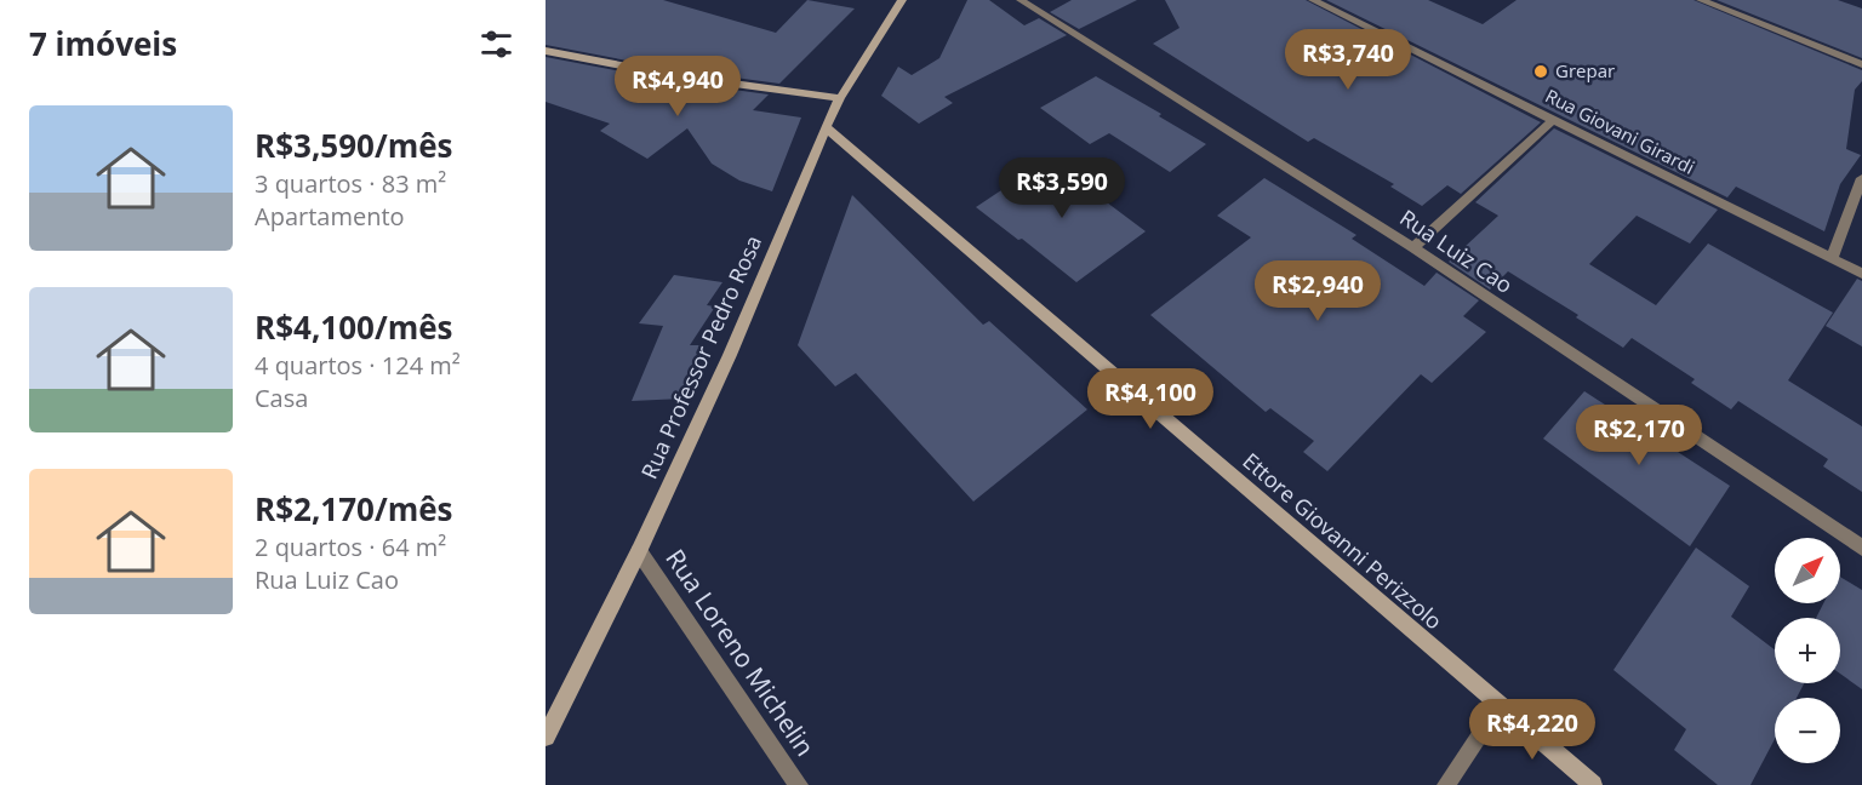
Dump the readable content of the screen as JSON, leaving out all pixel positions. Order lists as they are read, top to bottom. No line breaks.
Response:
{"streets":{"street":["Rua Giovani Girardi","Rua Luiz Cao","Rua Professor Pedro Rosa","Ettore Giovanni Perizzolo","Rua Loreno Michelin"]},"crossings":[["Rua Professor Pedro Rosa","Ettore Giovanni Perizzolo"],["Rua Professor Pedro Rosa","Rua Loreno Michelin"]],"places":["Grepar"],"north":"top right","page":{"heading":"7 imóveis","price":["R$3,740","R$4,940","R$3,590","R$2,940","R$4,100","R$2,170","R$4,220"],"list":[{"name":"R$3,590/mês","note":"3 quartos · 83 m² · Apartamento"},{"name":"R$4,100/mês","note":"4 quartos · 124 m² · Casa"},{"name":"R$2,170/mês","note":"2 quartos · 64 m² · Rua Luiz Cao"}],"map_buttons":["+","−"]}}
